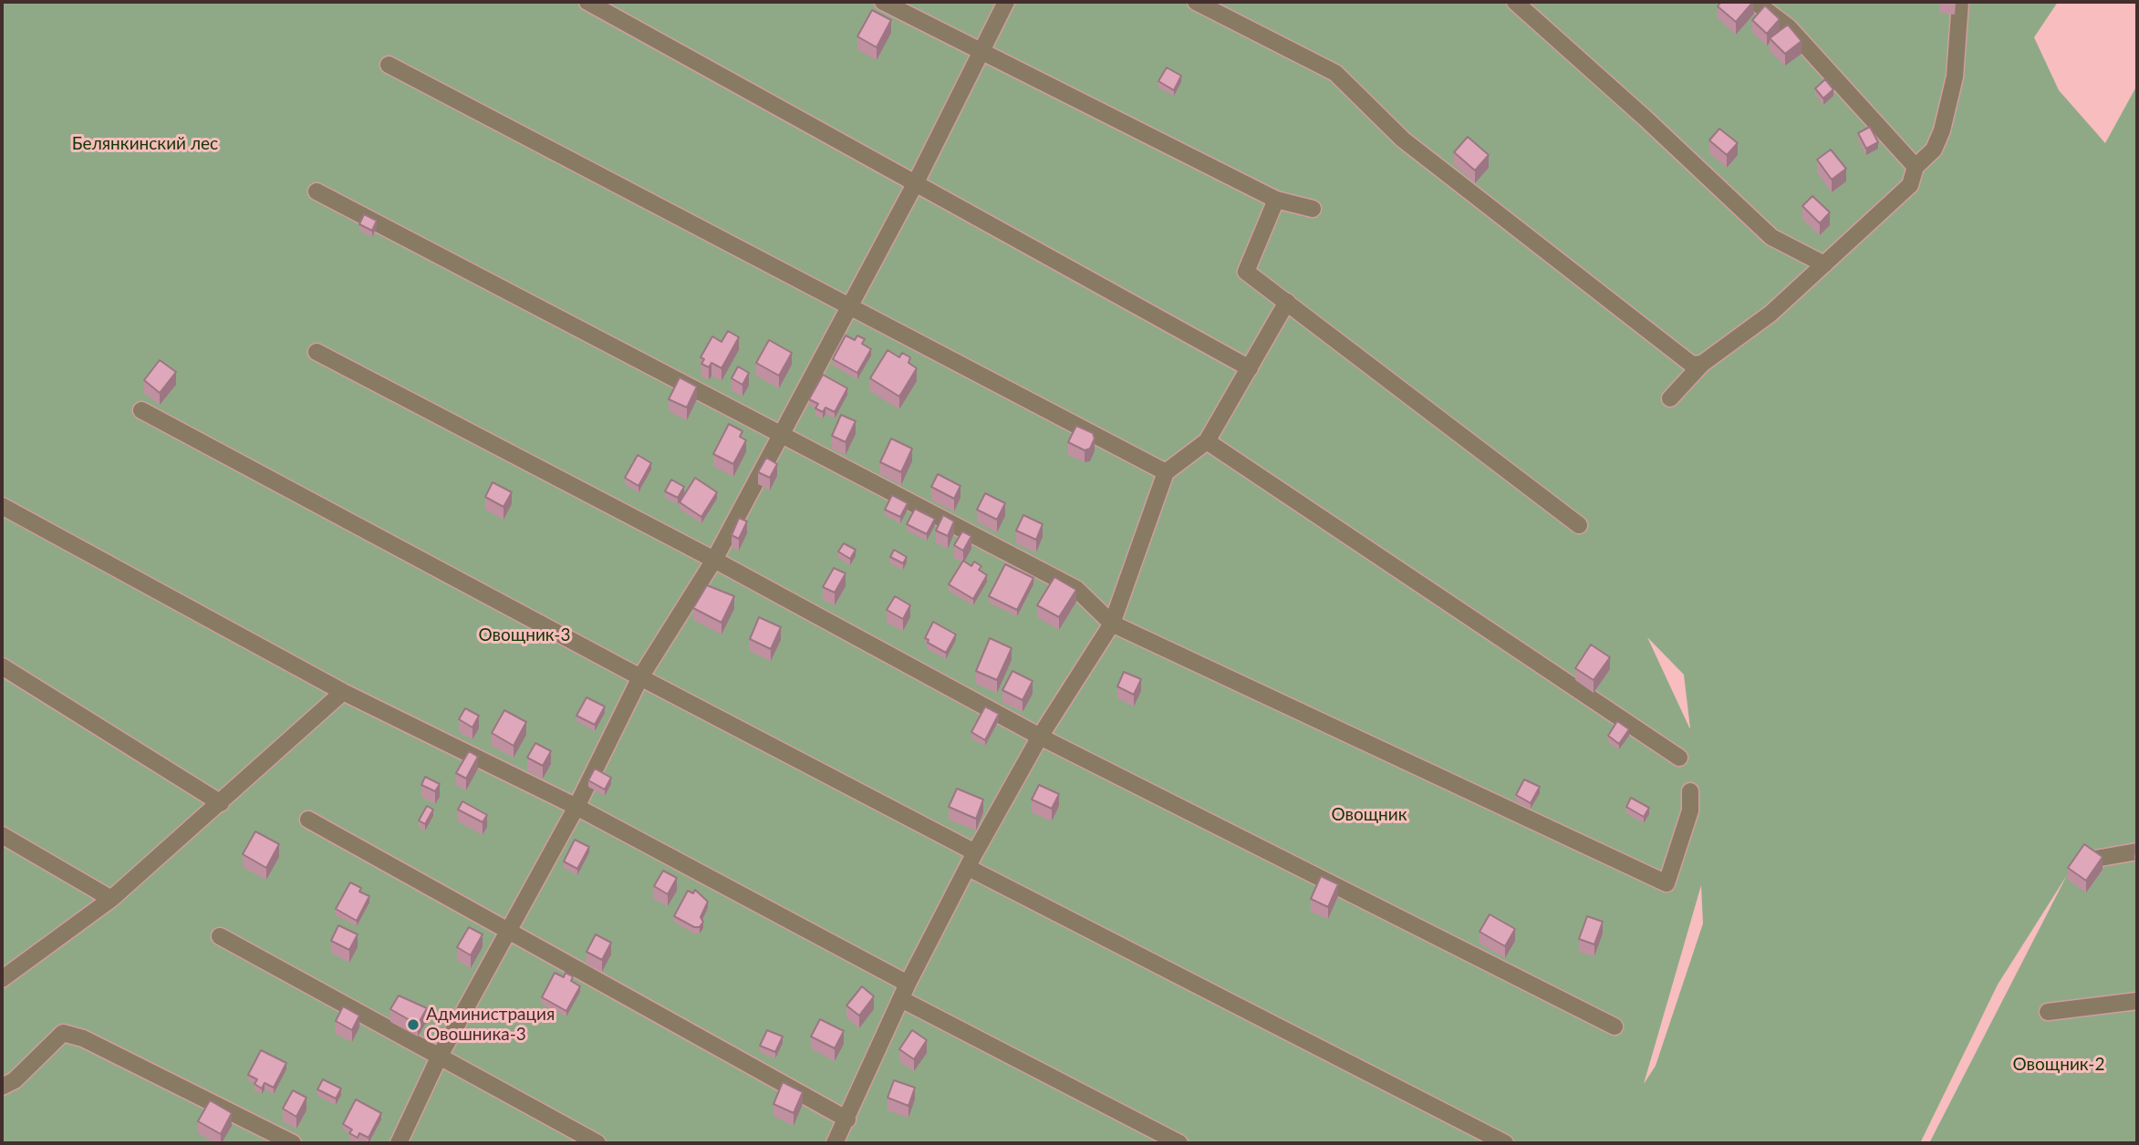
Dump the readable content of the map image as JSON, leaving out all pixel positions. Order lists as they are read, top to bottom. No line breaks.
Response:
{"parks":["Белянкинский лес","Овощник-3","Овощник","Овощник-2"],"places":["Администрация Овошника-3"]}
